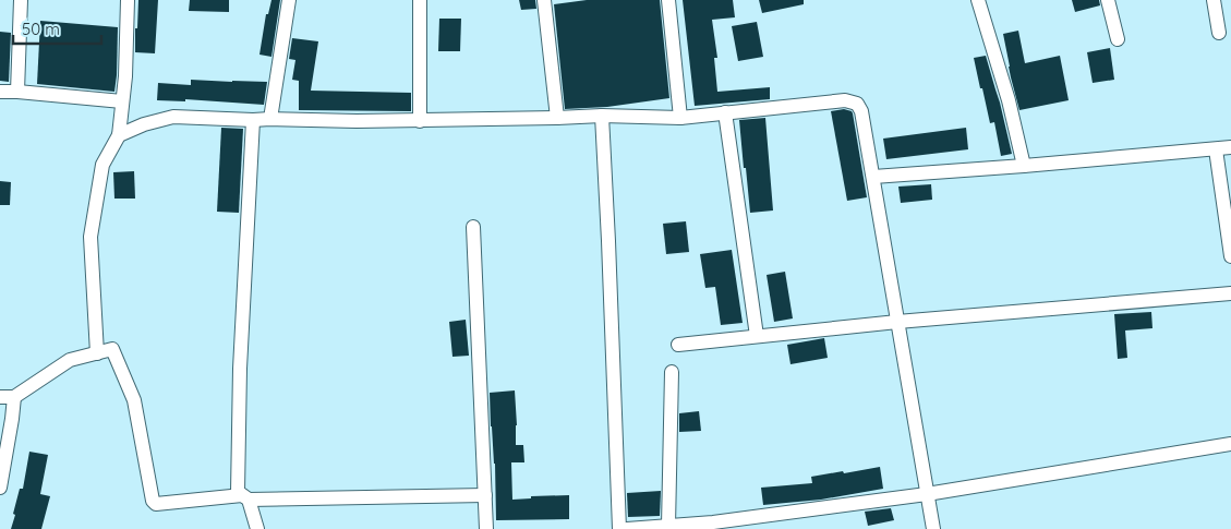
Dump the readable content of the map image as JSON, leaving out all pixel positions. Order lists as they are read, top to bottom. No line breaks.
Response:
{"scale_bar":"50 m"}
